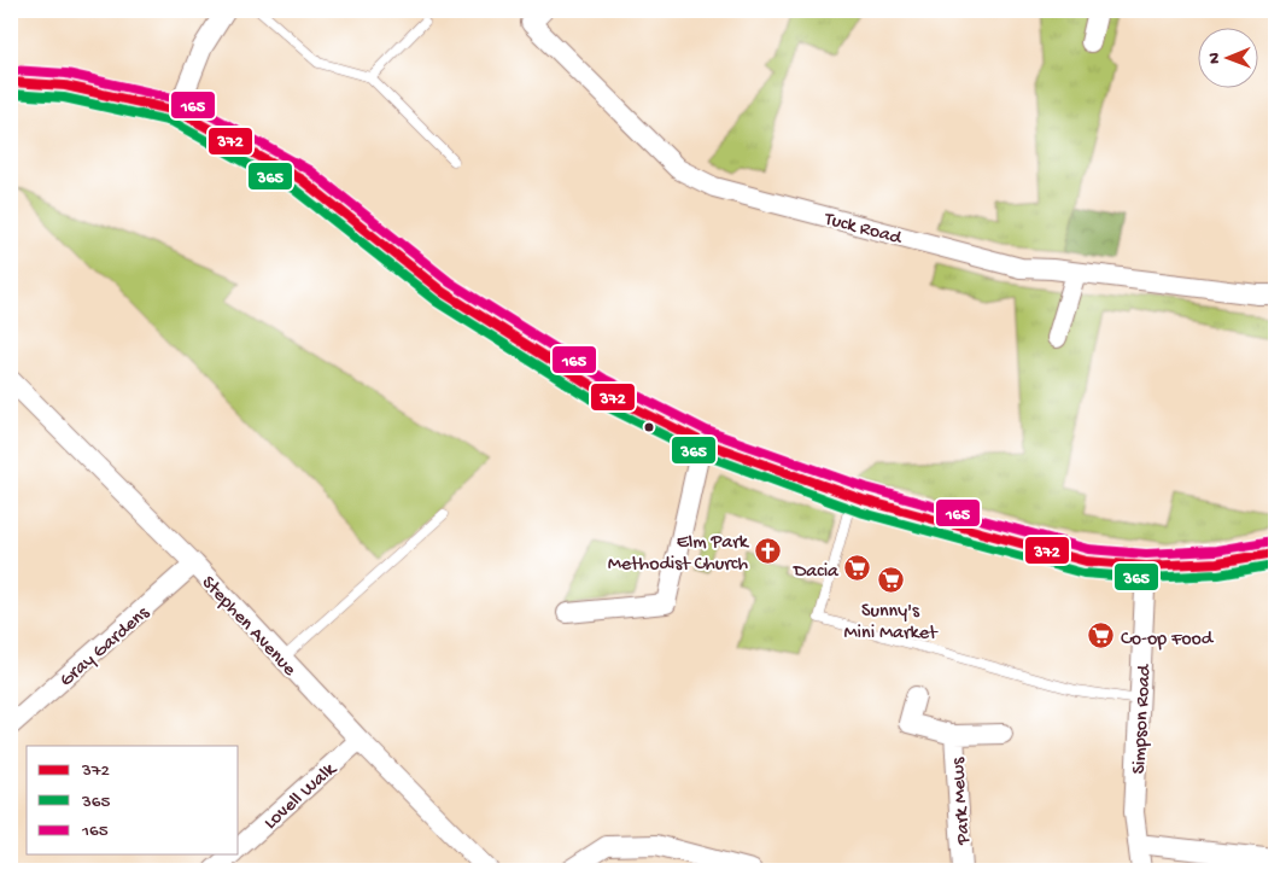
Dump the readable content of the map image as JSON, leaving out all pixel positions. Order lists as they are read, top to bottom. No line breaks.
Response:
{"streets":{"street":["Tuck Road","Stephen Avenue","Gray Gardens","Simpson Road","Lovell Walk","Park Mews"]},"crossings":[["Stephen Avenue","Gray Gardens"],["Stephen Avenue","Lovell Walk"]],"places":{"church":["Elm Park Methodist Church"],"supermarket":["Dacia","Sunny's Mini Market","Co-op Food"]},"lines":["transit line 165","transit line 372","transit line 365"],"legend":["372","365","165"],"north":"left"}
